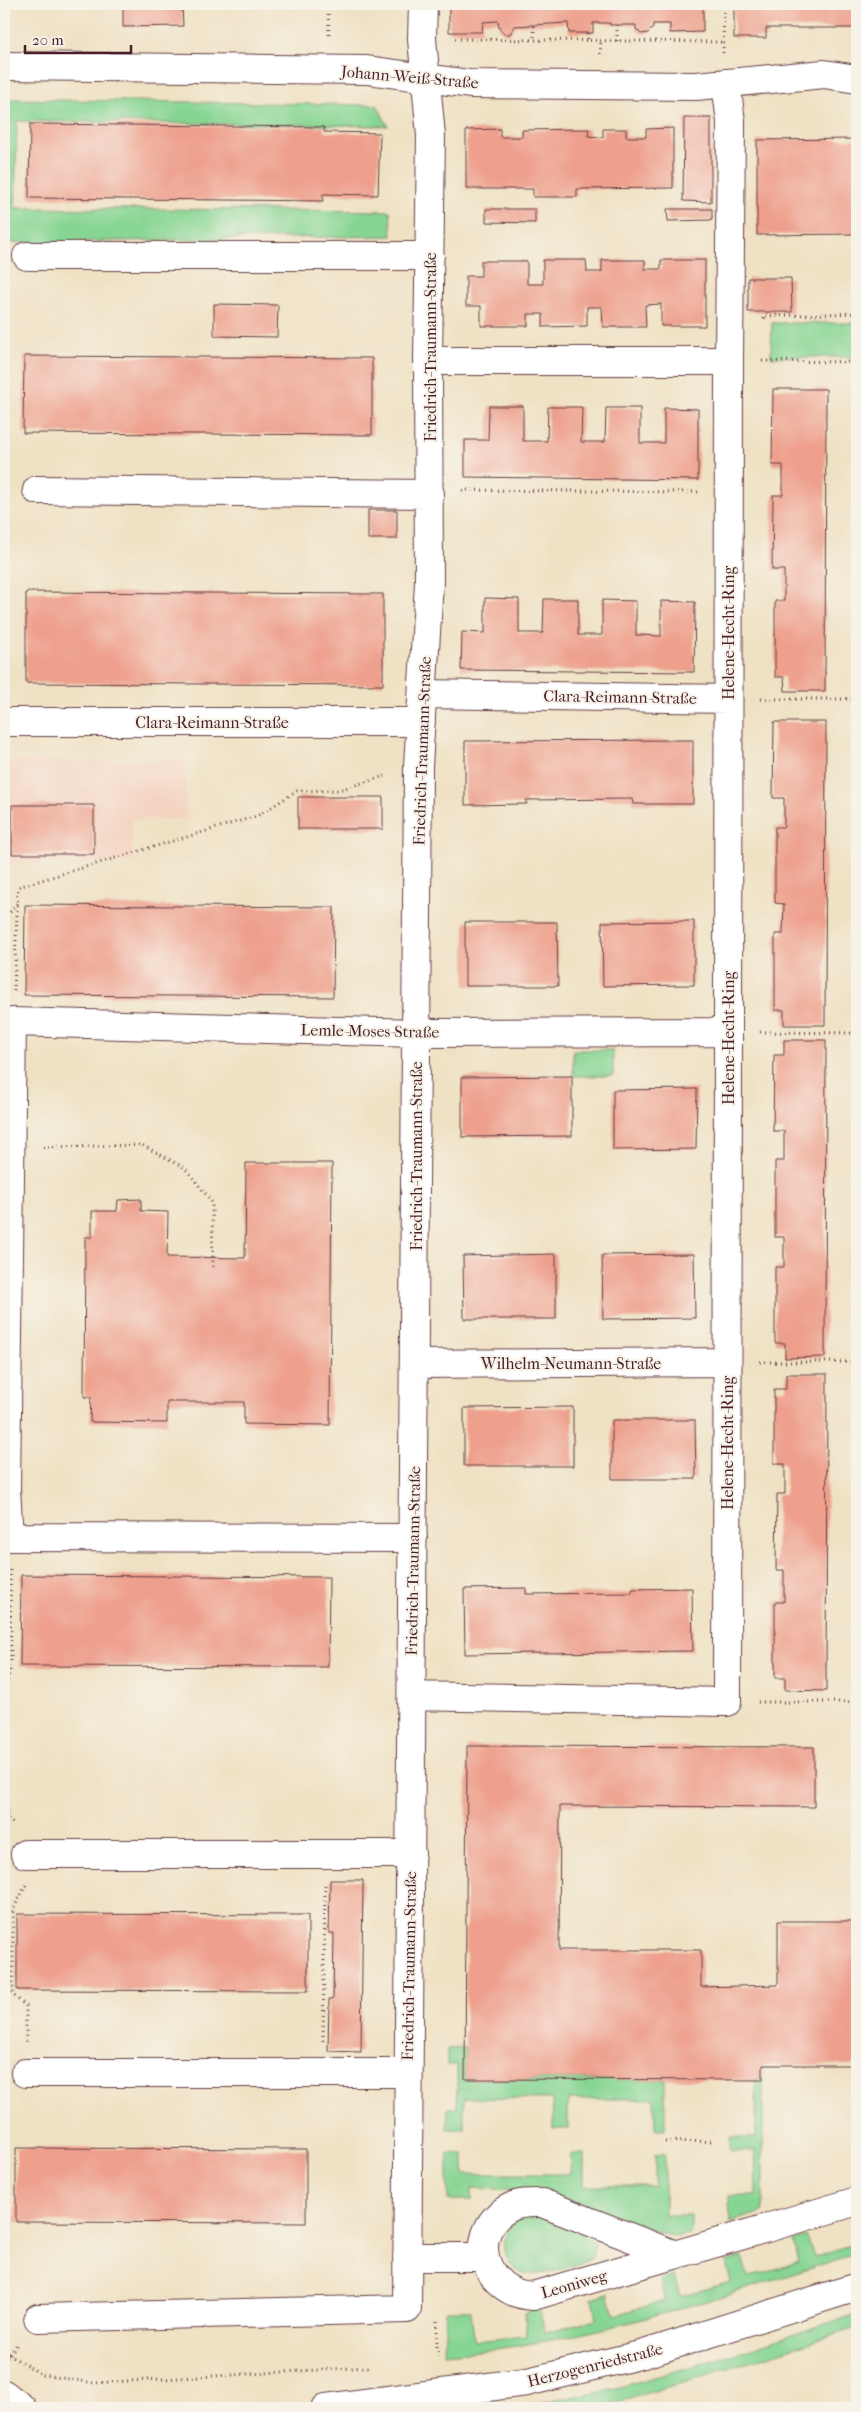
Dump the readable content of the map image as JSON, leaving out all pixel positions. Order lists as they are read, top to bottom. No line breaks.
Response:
{"streets":{"street":["Johann-Weiß-Straße","Friedrich-Traumann-Straße","Helene-Hecht-Ring","Clara-Reimann-Straße","Lemle-Moses-Straße","Wilhelm-Neumann-Straße","Leoniweg","Herzogenriedstraße"]},"crossings":[["Johann-Weiß-Straße","Friedrich-Traumann-Straße"],["Johann-Weiß-Straße","Helene-Hecht-Ring"],["Friedrich-Traumann-Straße","Clara-Reimann-Straße"],["Friedrich-Traumann-Straße","Lemle-Moses-Straße"],["Friedrich-Traumann-Straße","Wilhelm-Neumann-Straße"],["Helene-Hecht-Ring","Clara-Reimann-Straße"],["Helene-Hecht-Ring","Lemle-Moses-Straße"],["Helene-Hecht-Ring","Wilhelm-Neumann-Straße"]],"scale_bar":"20 m"}
